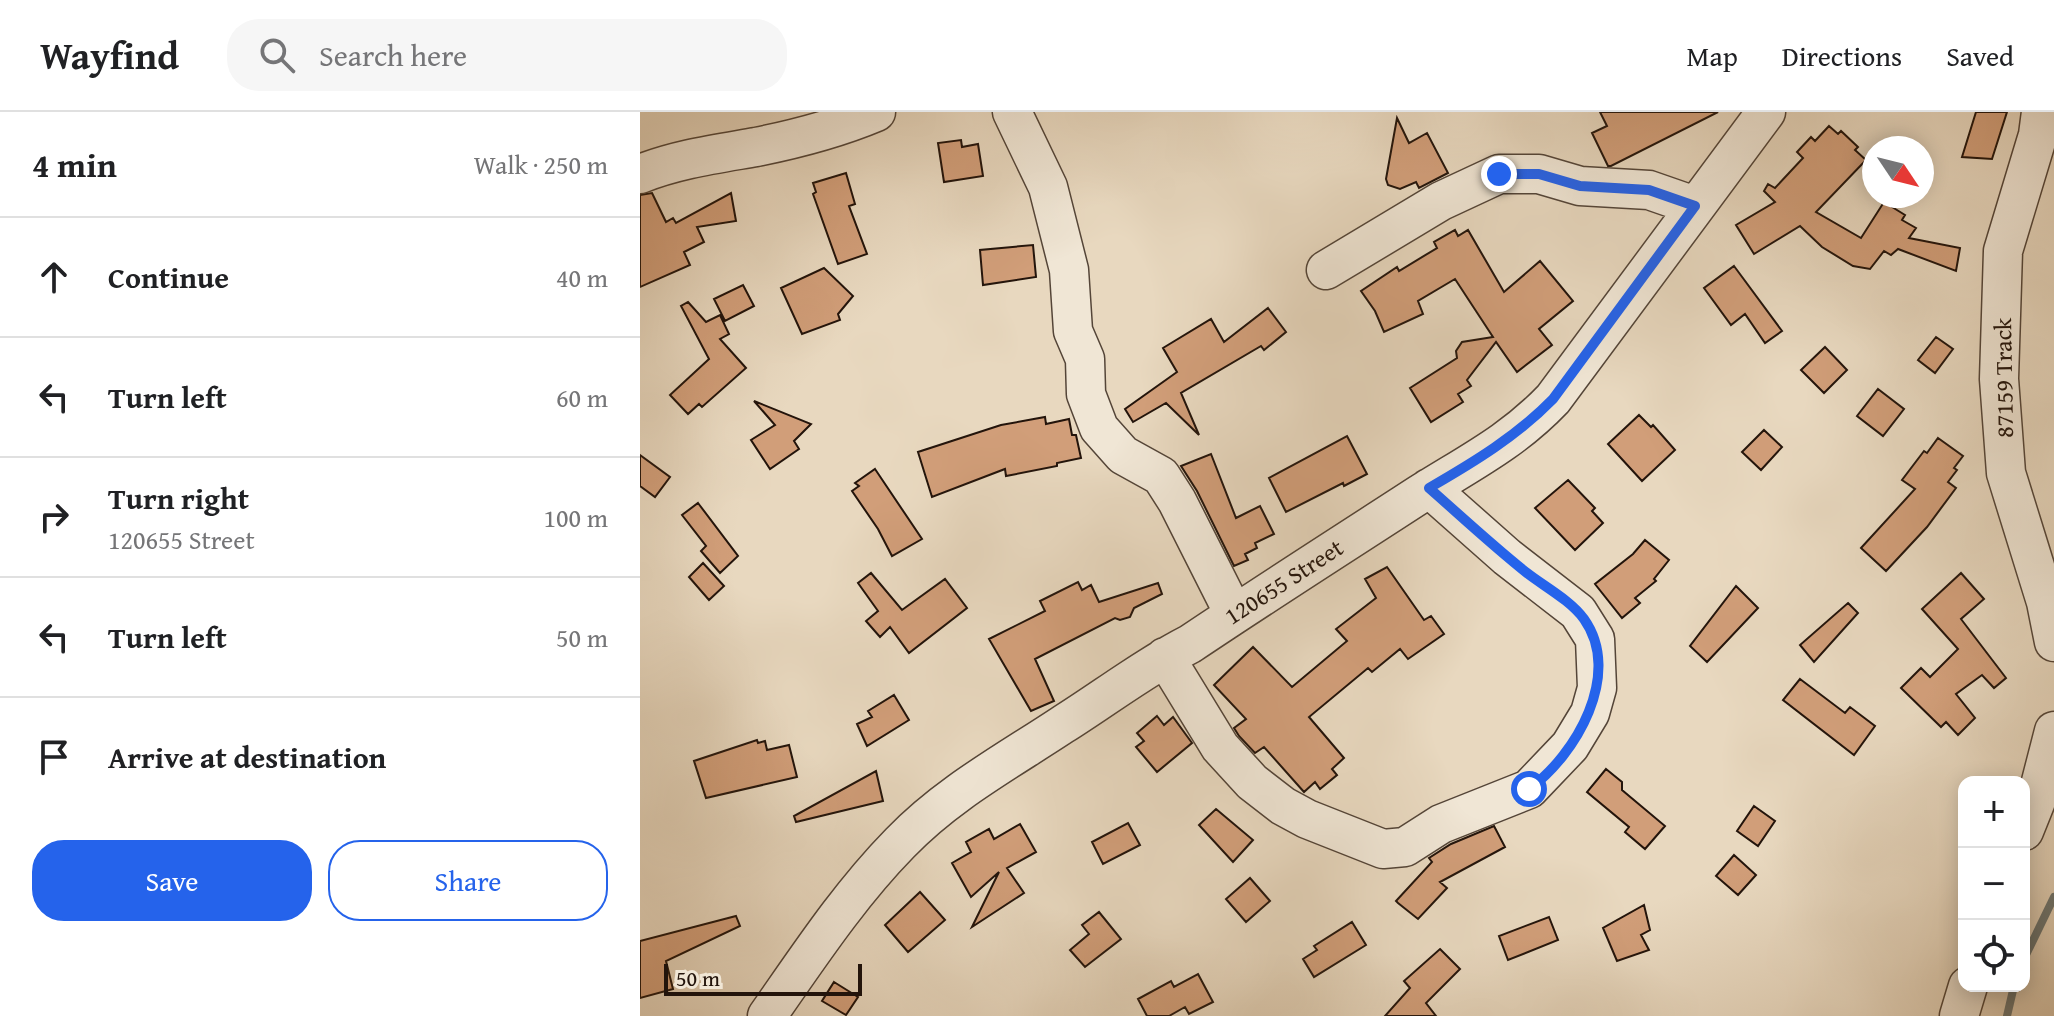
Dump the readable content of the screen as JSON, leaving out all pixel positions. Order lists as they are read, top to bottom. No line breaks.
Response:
{"streets":{"street":["87159 Track","120655 Street"]},"scale_bar":"50 m","north":"bottom right","page":{"header":"Wayfind","search":"Search here","nav":["Map","Directions","Saved"],"heading":["4 min","Walk · 250 m"],"list":[["Continue","40 m"],["Turn left","60 m"],["Turn right","120655 Street","100 m"],["Turn left","50 m"],"Arrive at destination"],"map_buttons":["+","−"],"buttons":["Save","Share"],"scale":"50 m"}}
